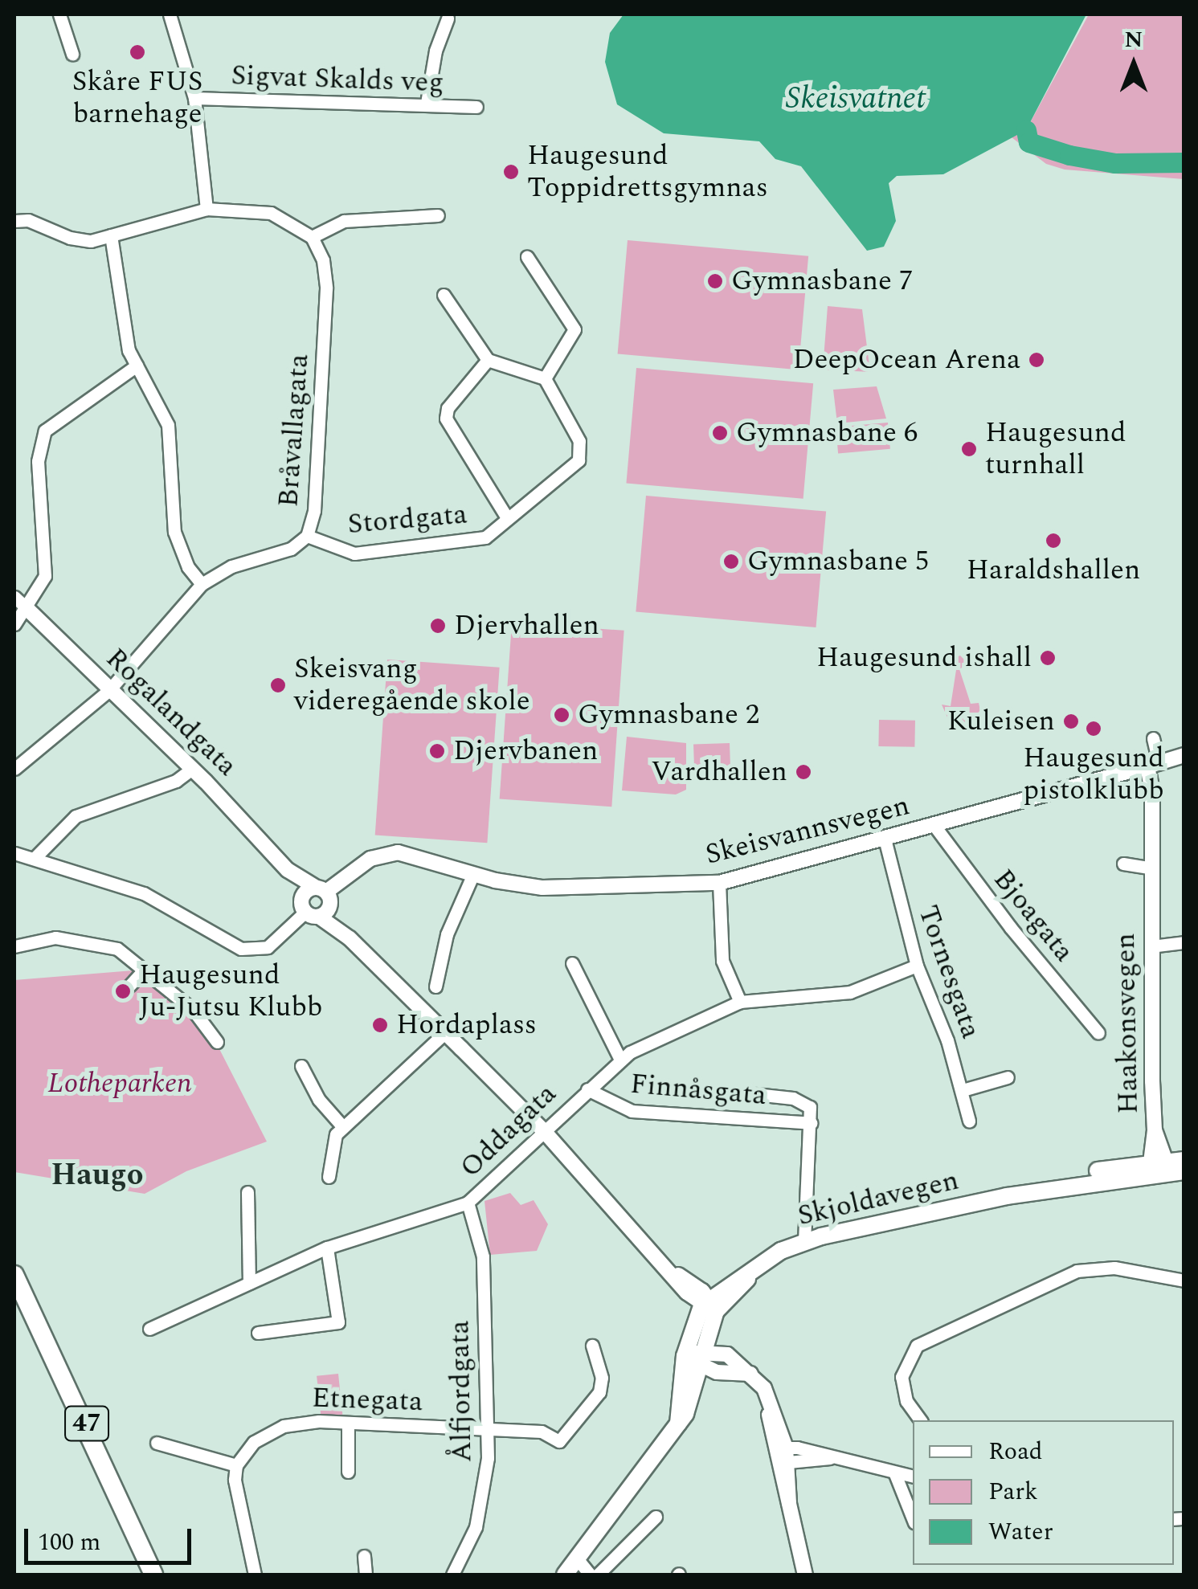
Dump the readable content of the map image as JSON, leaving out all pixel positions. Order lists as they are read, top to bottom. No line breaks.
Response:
{"streets":{"main road":["Skjoldavegen","47"],"street":["Sigvat Skalds veg","Bråvallagata","Stordgata","Rogalandgata","Skeisvannsvegen","Bjoagata","Tornesgata","Haakonsvegen","Finnåsgata","Oddagata","Ålfjordgata","Etnegata"]},"crossings":[["Bråvallagata","Stordgata"],["Bråvallagata","Rogalandgata"],["Rogalandgata","Skeisvannsvegen"],["Skeisvannsvegen","Bjoagata"],["Skeisvannsvegen","Tornesgata"],["Skeisvannsvegen","Haakonsvegen"],["Tornesgata","Oddagata"],["Haakonsvegen","Skjoldavegen"],["Finnåsgata","Oddagata"],["Oddagata","Ålfjordgata"],["Ålfjordgata","Etnegata"]],"districts":["Haugo"],"water":["Skeisvatnet"],"parks":["Lotheparken"],"places":["Skåre FUS barnehage","Haugesund Toppidrettsgymnas","Gymnasbane 7","DeepOcean Arena","Gymnasbane 6","Haugesund turnhall","Haraldshallen","Gymnasbane 5","Djervhallen","Haugesund ishall","Skeisvang videregående skole","Gymnasbane 2","Kuleisen","Haugesund pistolklubb","Djervbanen","Vardhallen","Haugesund Ju-Jutsu Klubb","Hordaplass"],"legend":["Road","Park","Water"],"scale_bar":"100 m","north":"top"}
